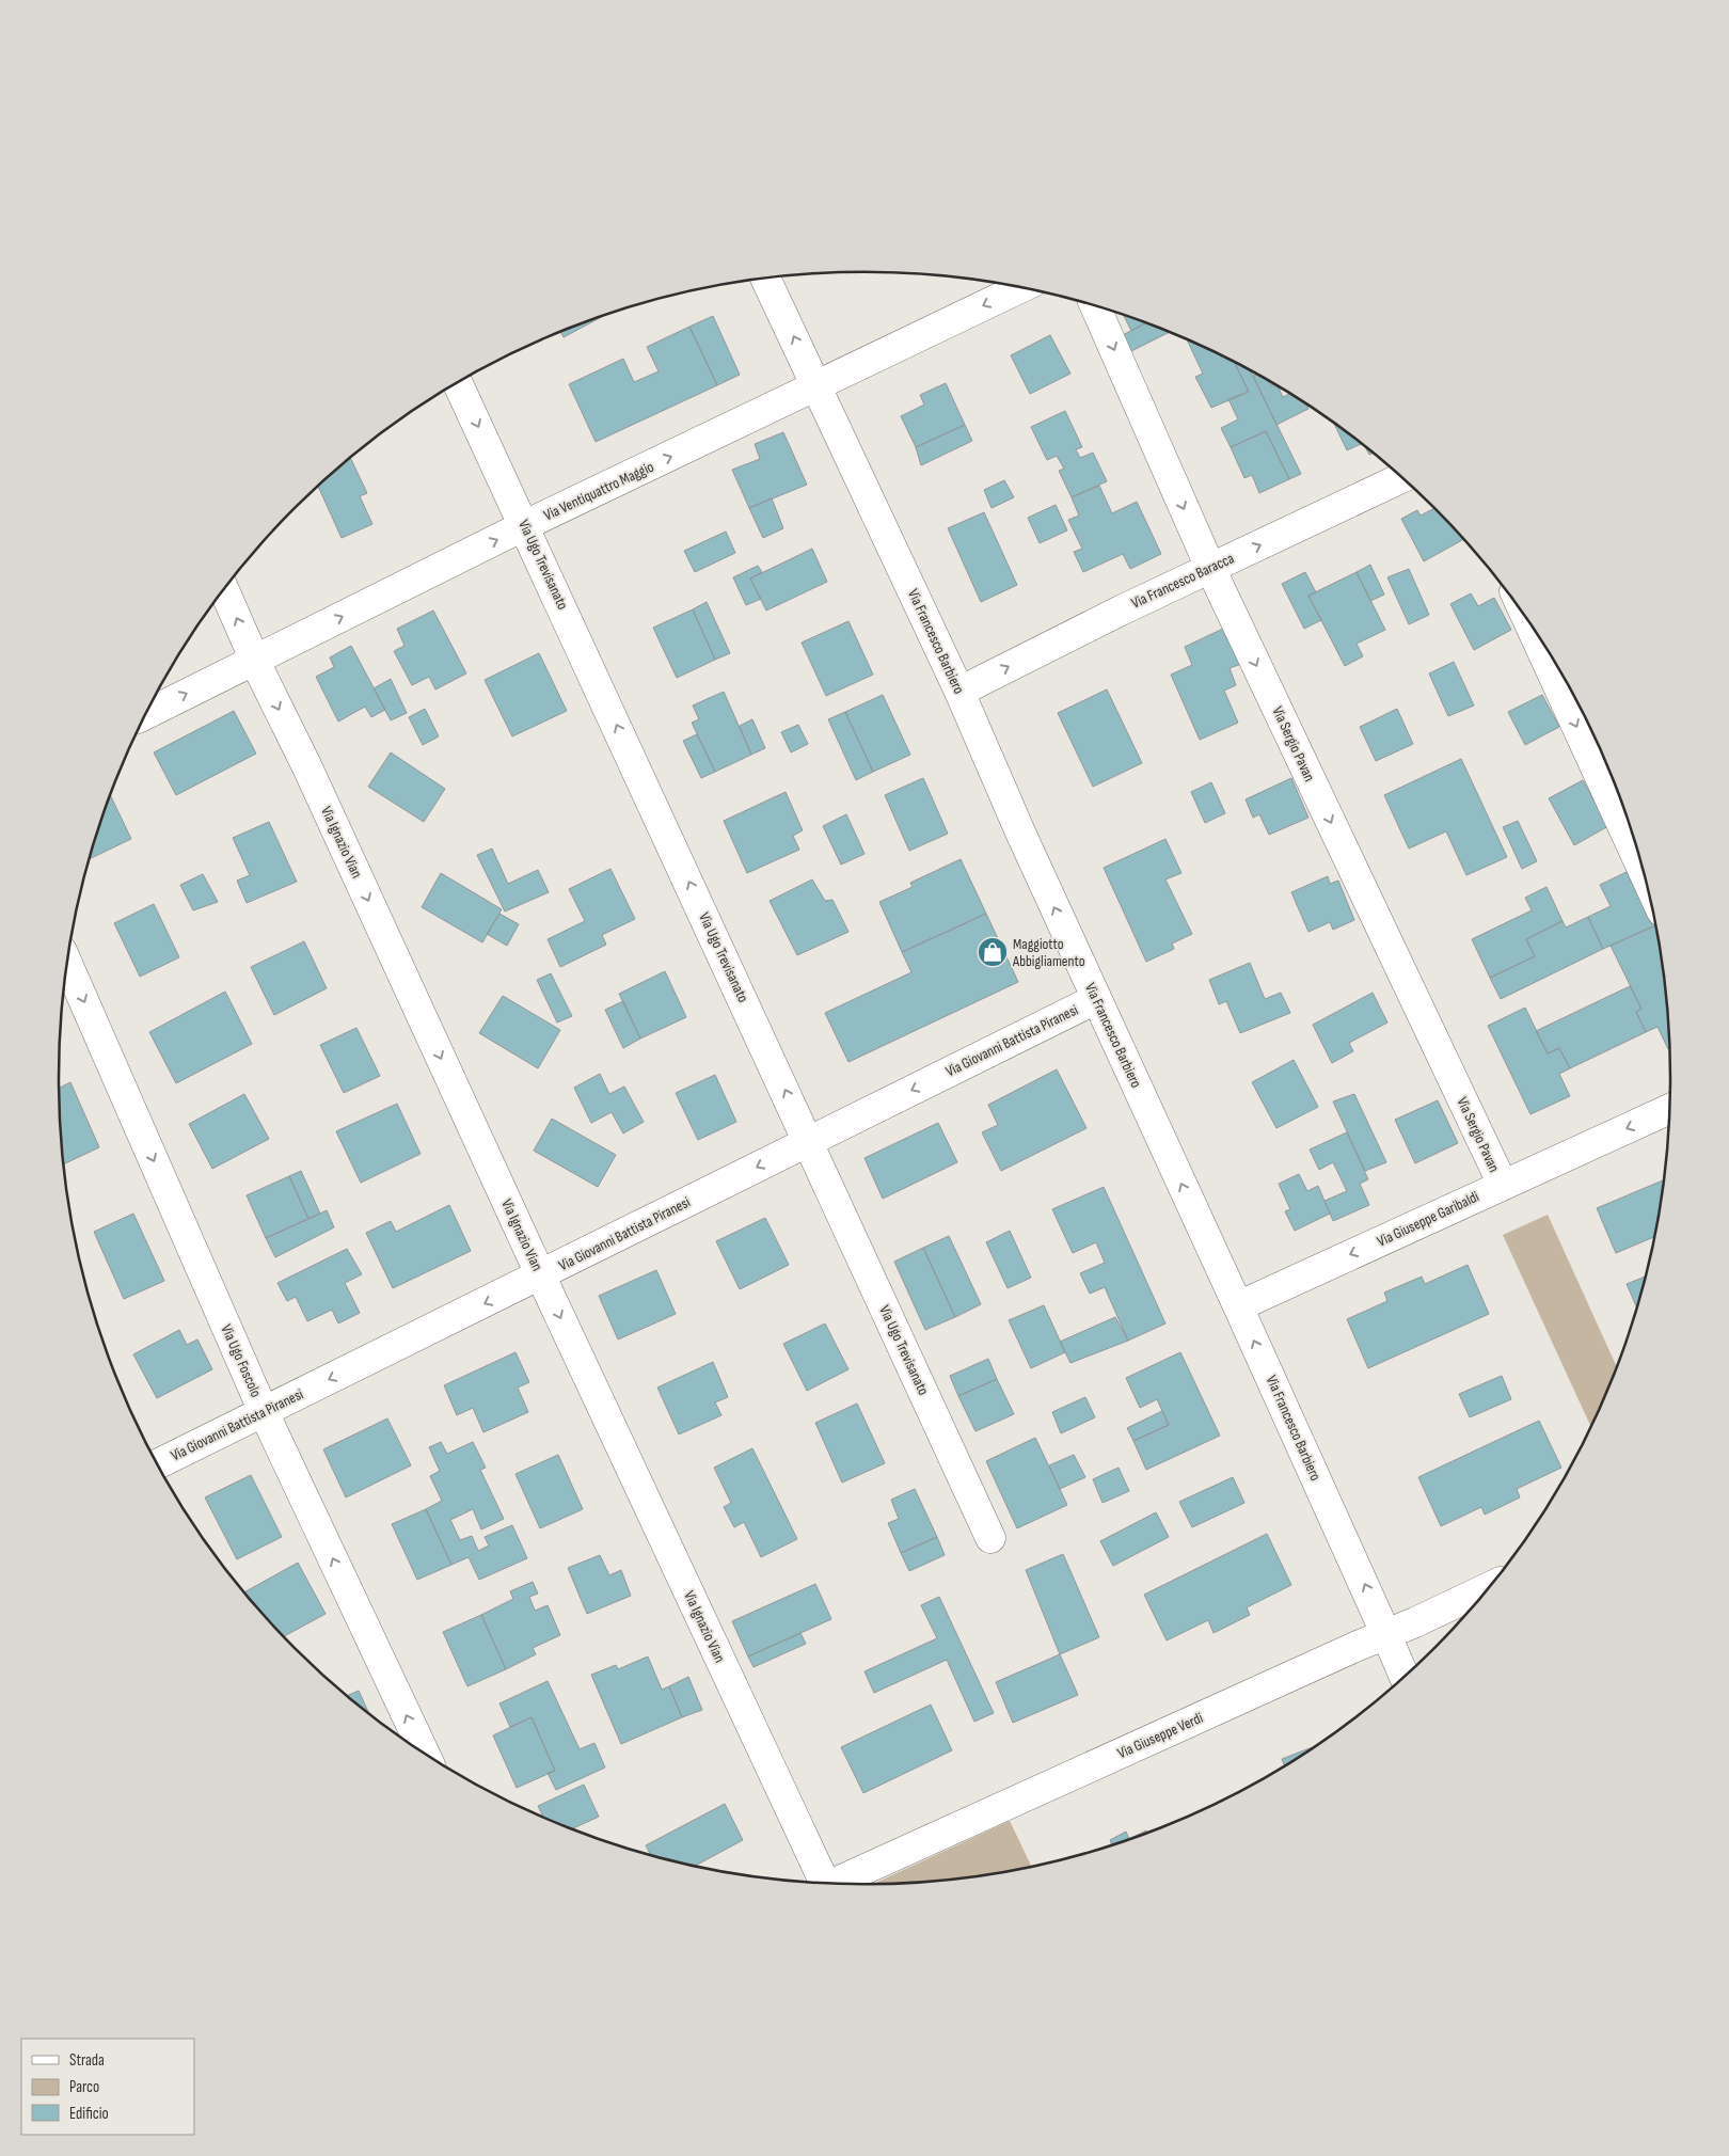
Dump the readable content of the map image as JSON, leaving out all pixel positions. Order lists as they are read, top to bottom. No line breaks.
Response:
{"streets":{"street":["Via Ventiquattro Maggio","Via Ugo Trevisanato","Via Francesco Baracca","Via Francesco Barbiero","Via Sergio Pavan","Via Ignazio Vian","Via Giovanni Battista Piranesi","Via Giuseppe Garibaldi","Via Ugo Foscolo","Via Giuseppe Verdi"]},"crossings":[["Via Ventiquattro Maggio","Via Ugo Trevisanato"],["Via Ventiquattro Maggio","Via Francesco Barbiero"],["Via Ventiquattro Maggio","Via Ignazio Vian"],["Via Ugo Trevisanato","Via Giovanni Battista Piranesi"],["Via Francesco Baracca","Via Francesco Barbiero"],["Via Francesco Baracca","Via Sergio Pavan"],["Via Francesco Barbiero","Via Giovanni Battista Piranesi"],["Via Francesco Barbiero","Via Giuseppe Garibaldi"],["Via Francesco Barbiero","Via Giuseppe Verdi"],["Via Sergio Pavan","Via Giuseppe Garibaldi"],["Via Ignazio Vian","Via Giovanni Battista Piranesi"],["Via Giovanni Battista Piranesi","Via Ugo Foscolo"]],"one_way":["Via Francesco Baracca","Via Francesco Barbiero","Via Sergio Pavan","Via Ignazio Vian","Via Giovanni Battista Piranesi","Via Giuseppe Garibaldi"],"places":{"shop":["Maggiotto Abbigliamento"]},"legend":["Strada","Parco","Edificio"]}
